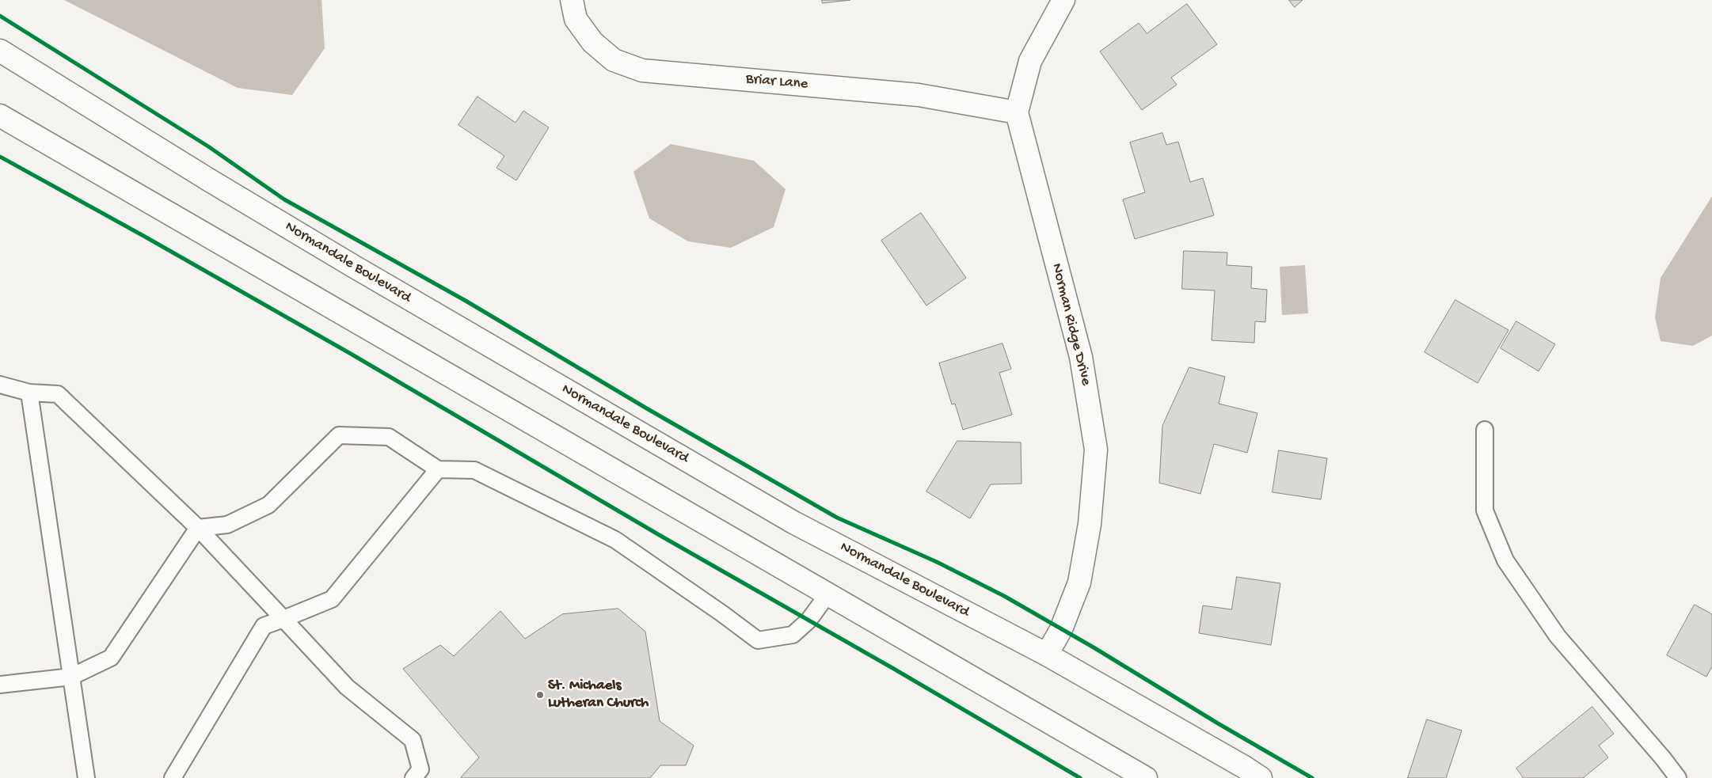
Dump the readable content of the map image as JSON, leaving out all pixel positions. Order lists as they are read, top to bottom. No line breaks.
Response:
{"streets":{"main road":["Briar Lane","Normandale Boulevard","Norman Ridge Drive"]},"crossings":[["Briar Lane","Norman Ridge Drive"],["Normandale Boulevard","Norman Ridge Drive"]],"places":["St. Michaels Lutheran Church"]}
